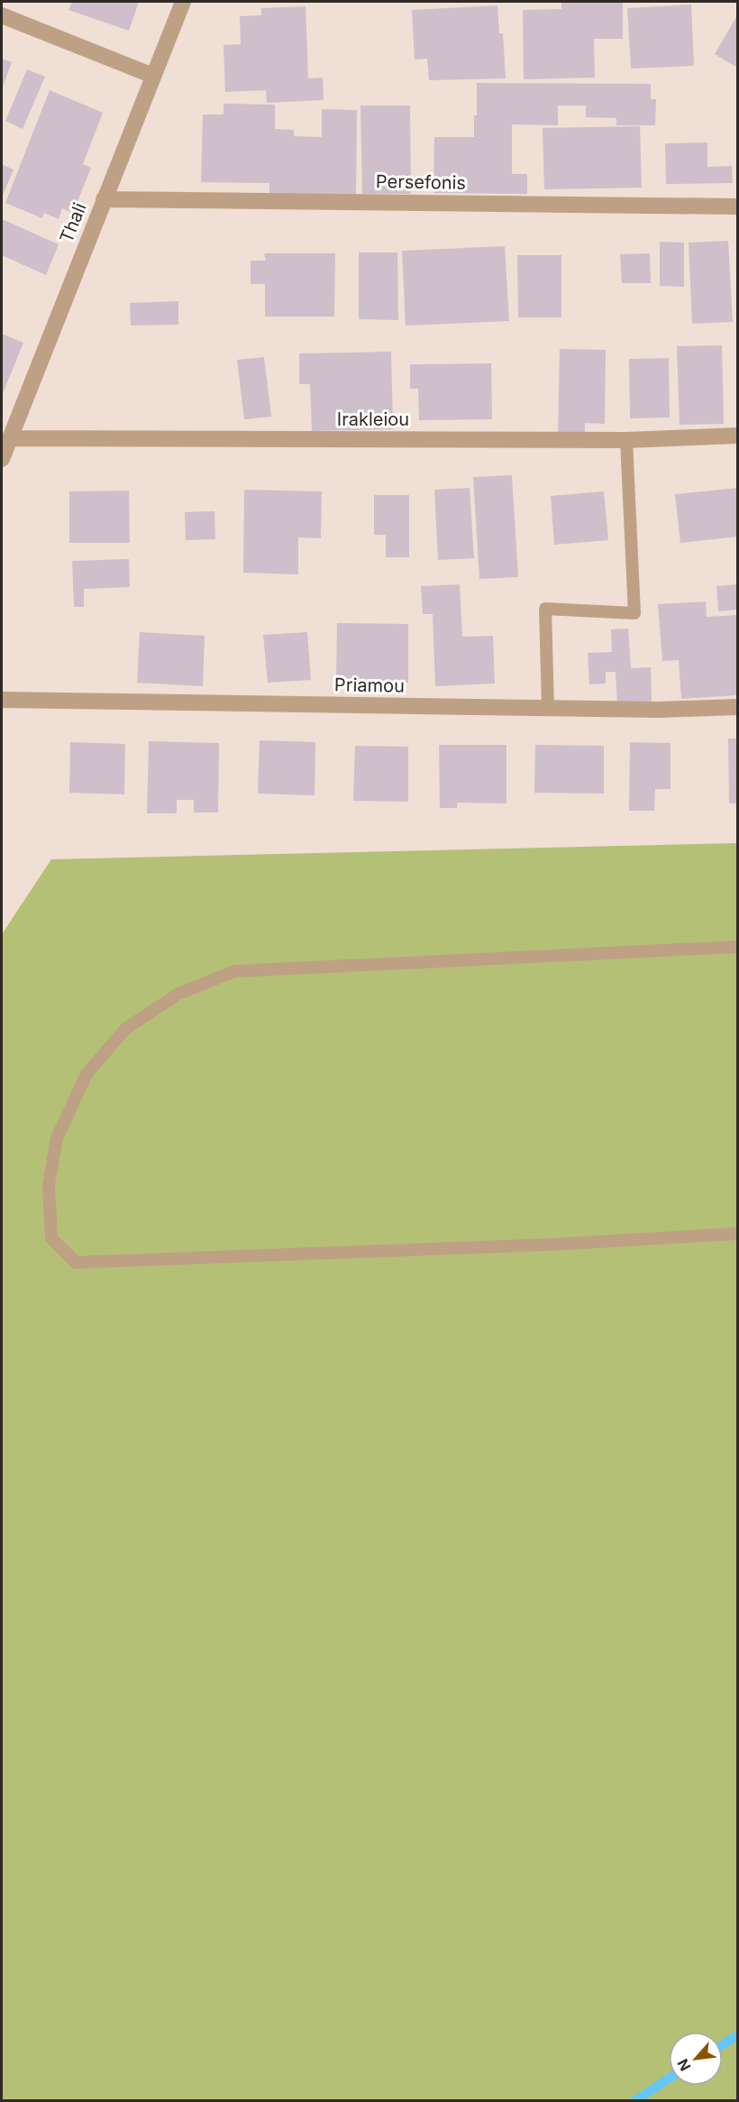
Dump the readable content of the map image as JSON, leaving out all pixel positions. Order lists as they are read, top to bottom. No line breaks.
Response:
{"streets":{"street":["Persefonis","Thali","Irakleiou","Priamou"]},"crossings":[["Persefonis","Thali"],["Thali","Irakleiou"]],"north":"bottom left"}
